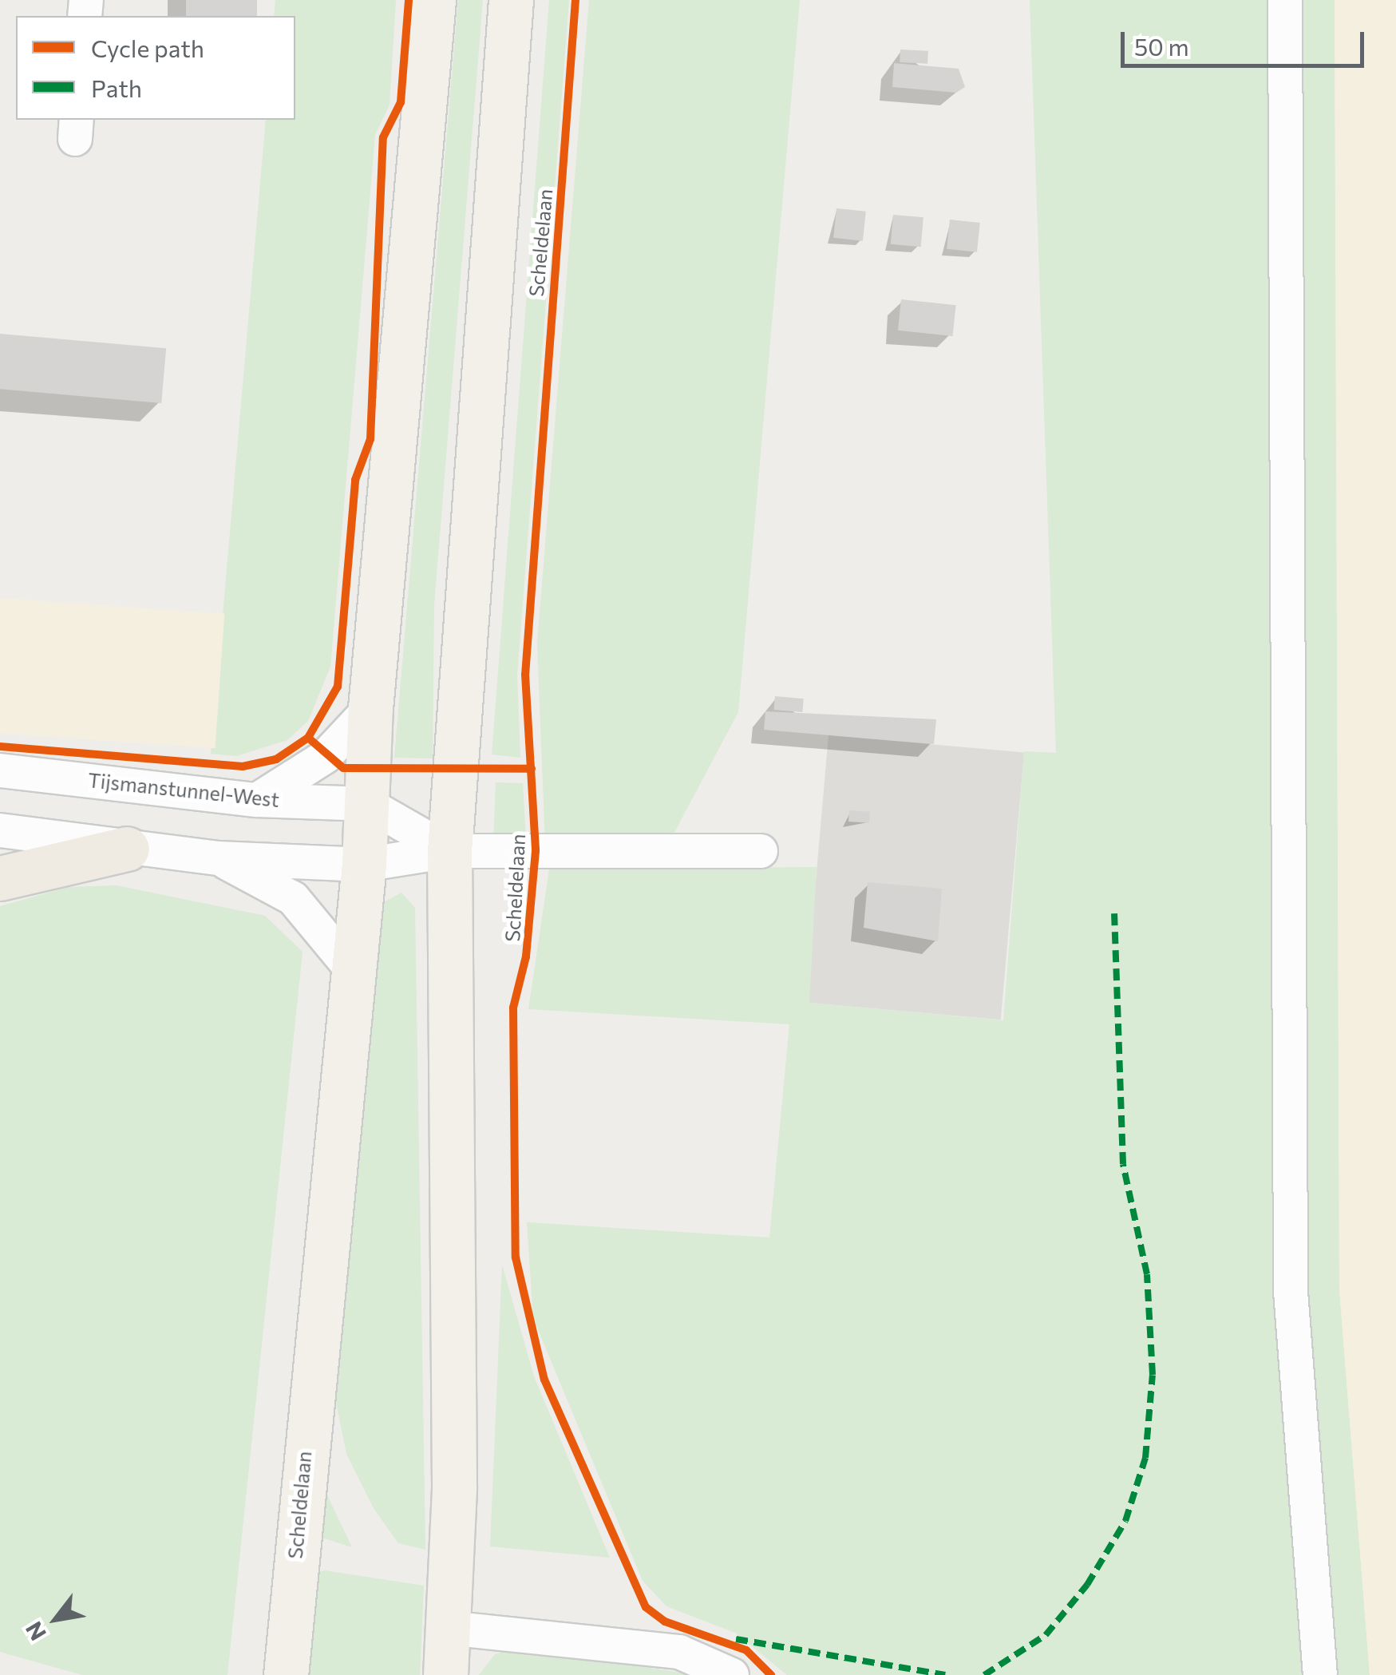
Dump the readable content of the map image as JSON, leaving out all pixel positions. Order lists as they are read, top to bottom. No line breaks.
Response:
{"streets":{"main road":["Scheldelaan"],"street":["Tijsmanstunnel-West"]},"crossings":[["Scheldelaan","Tijsmanstunnel-West"]],"legend":["Cycle path","Path"],"scale_bar":"50 m","north":"bottom left"}
